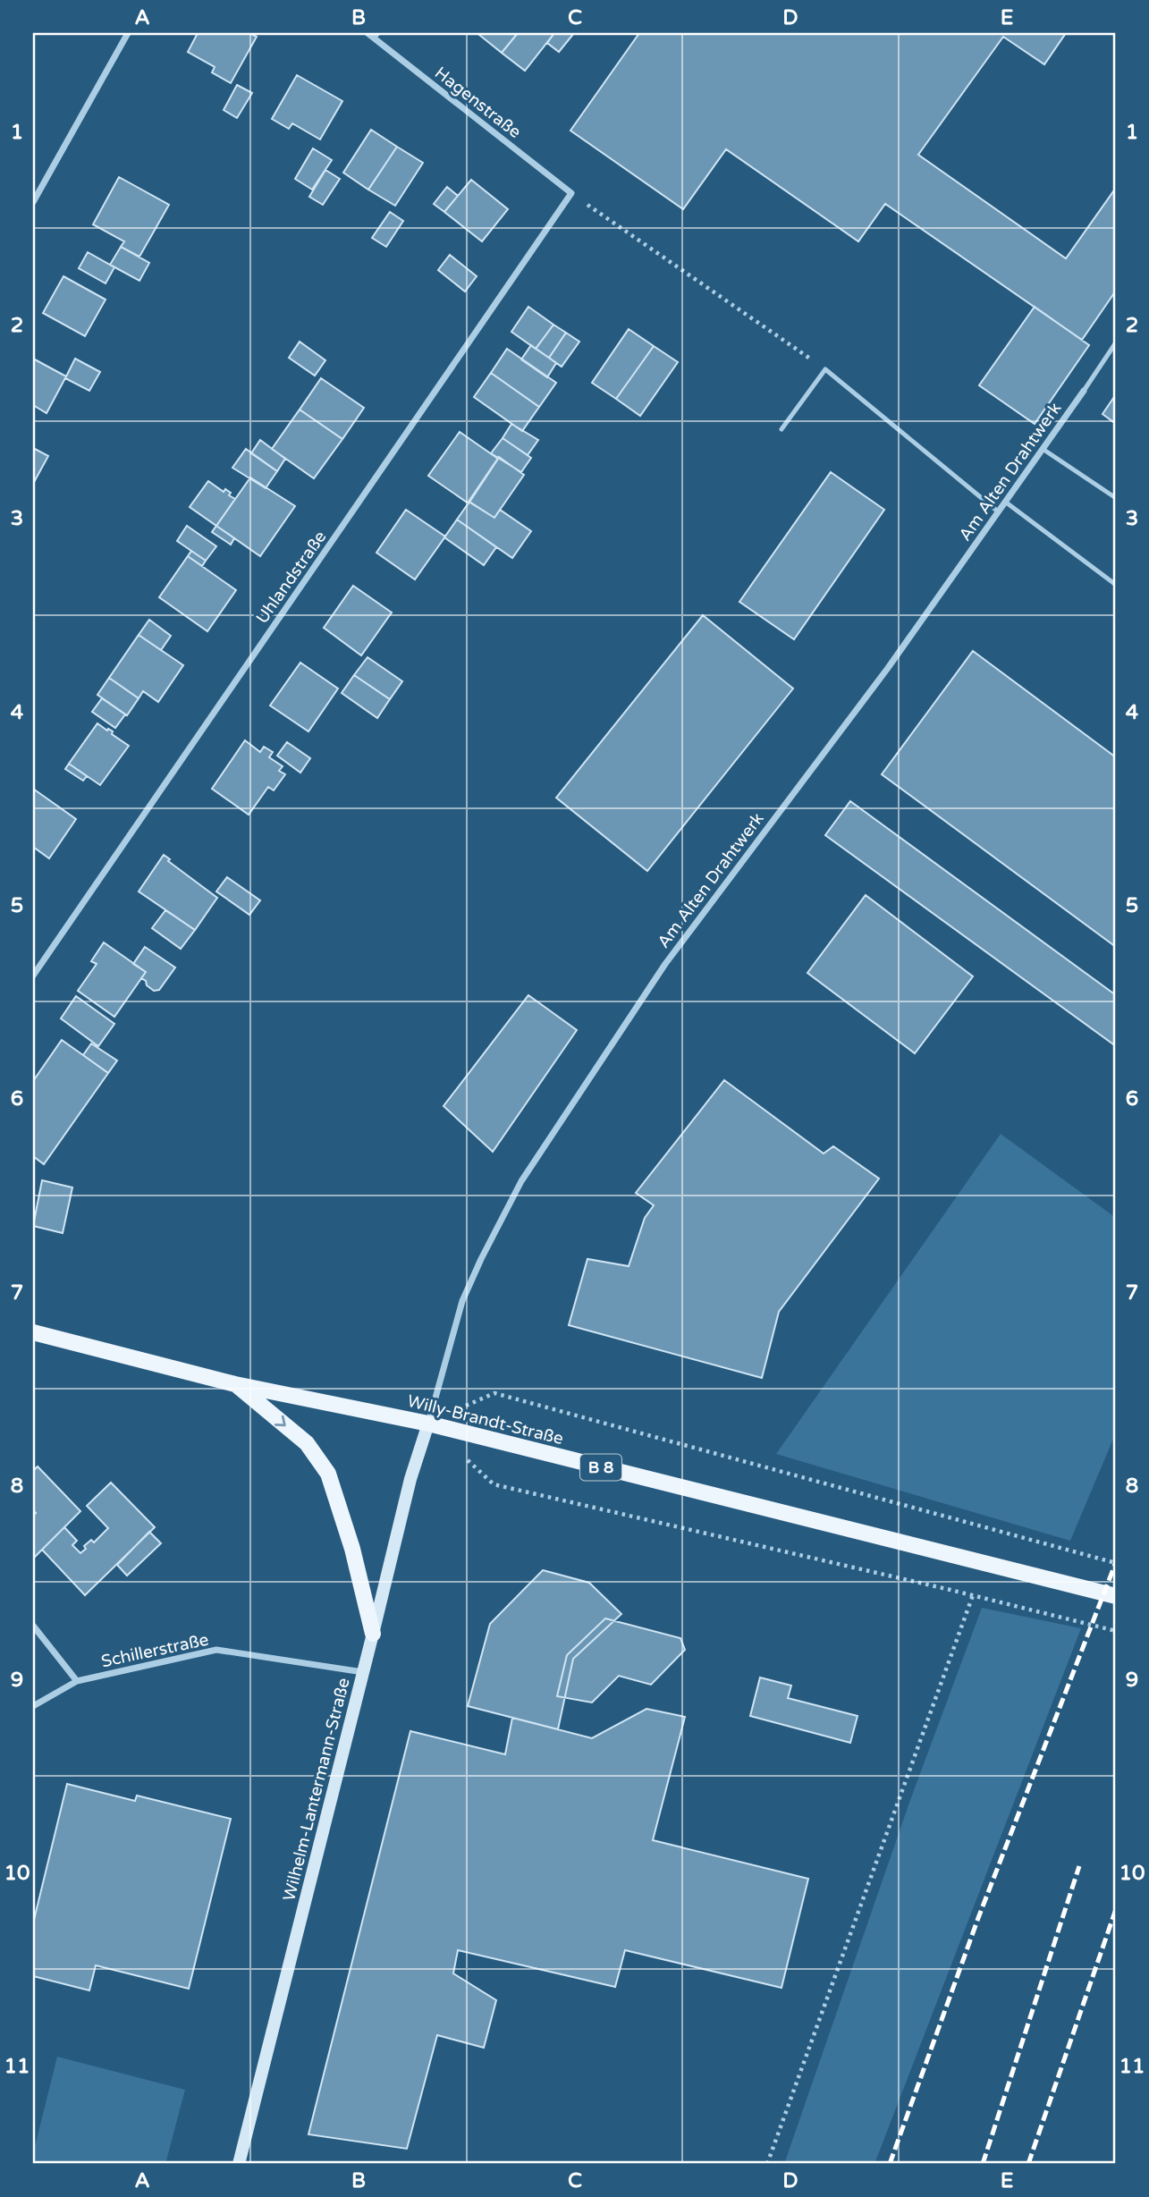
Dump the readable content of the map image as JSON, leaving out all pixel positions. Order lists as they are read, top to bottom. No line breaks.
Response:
{"streets":{"main road":["Willy-Brandt-Straße","B 8","Wilhelm-Lantermann-Straße"],"street":["Hagenstraße","Am Alten Drahtwerk","Uhlandstraße","Schillerstraße"]},"crossings":[["Hagenstraße","Uhlandstraße"],["Am Alten Drahtwerk","Willy-Brandt-Straße"],["Am Alten Drahtwerk","Wilhelm-Lantermann-Straße"],["Willy-Brandt-Straße","Wilhelm-Lantermann-Straße"],["Schillerstraße","Wilhelm-Lantermann-Straße"]],"grid":{"columns":["A","B","C","D","E"],"rows":["1","2","3","4","5","6","7","8","9","10","11"]}}
